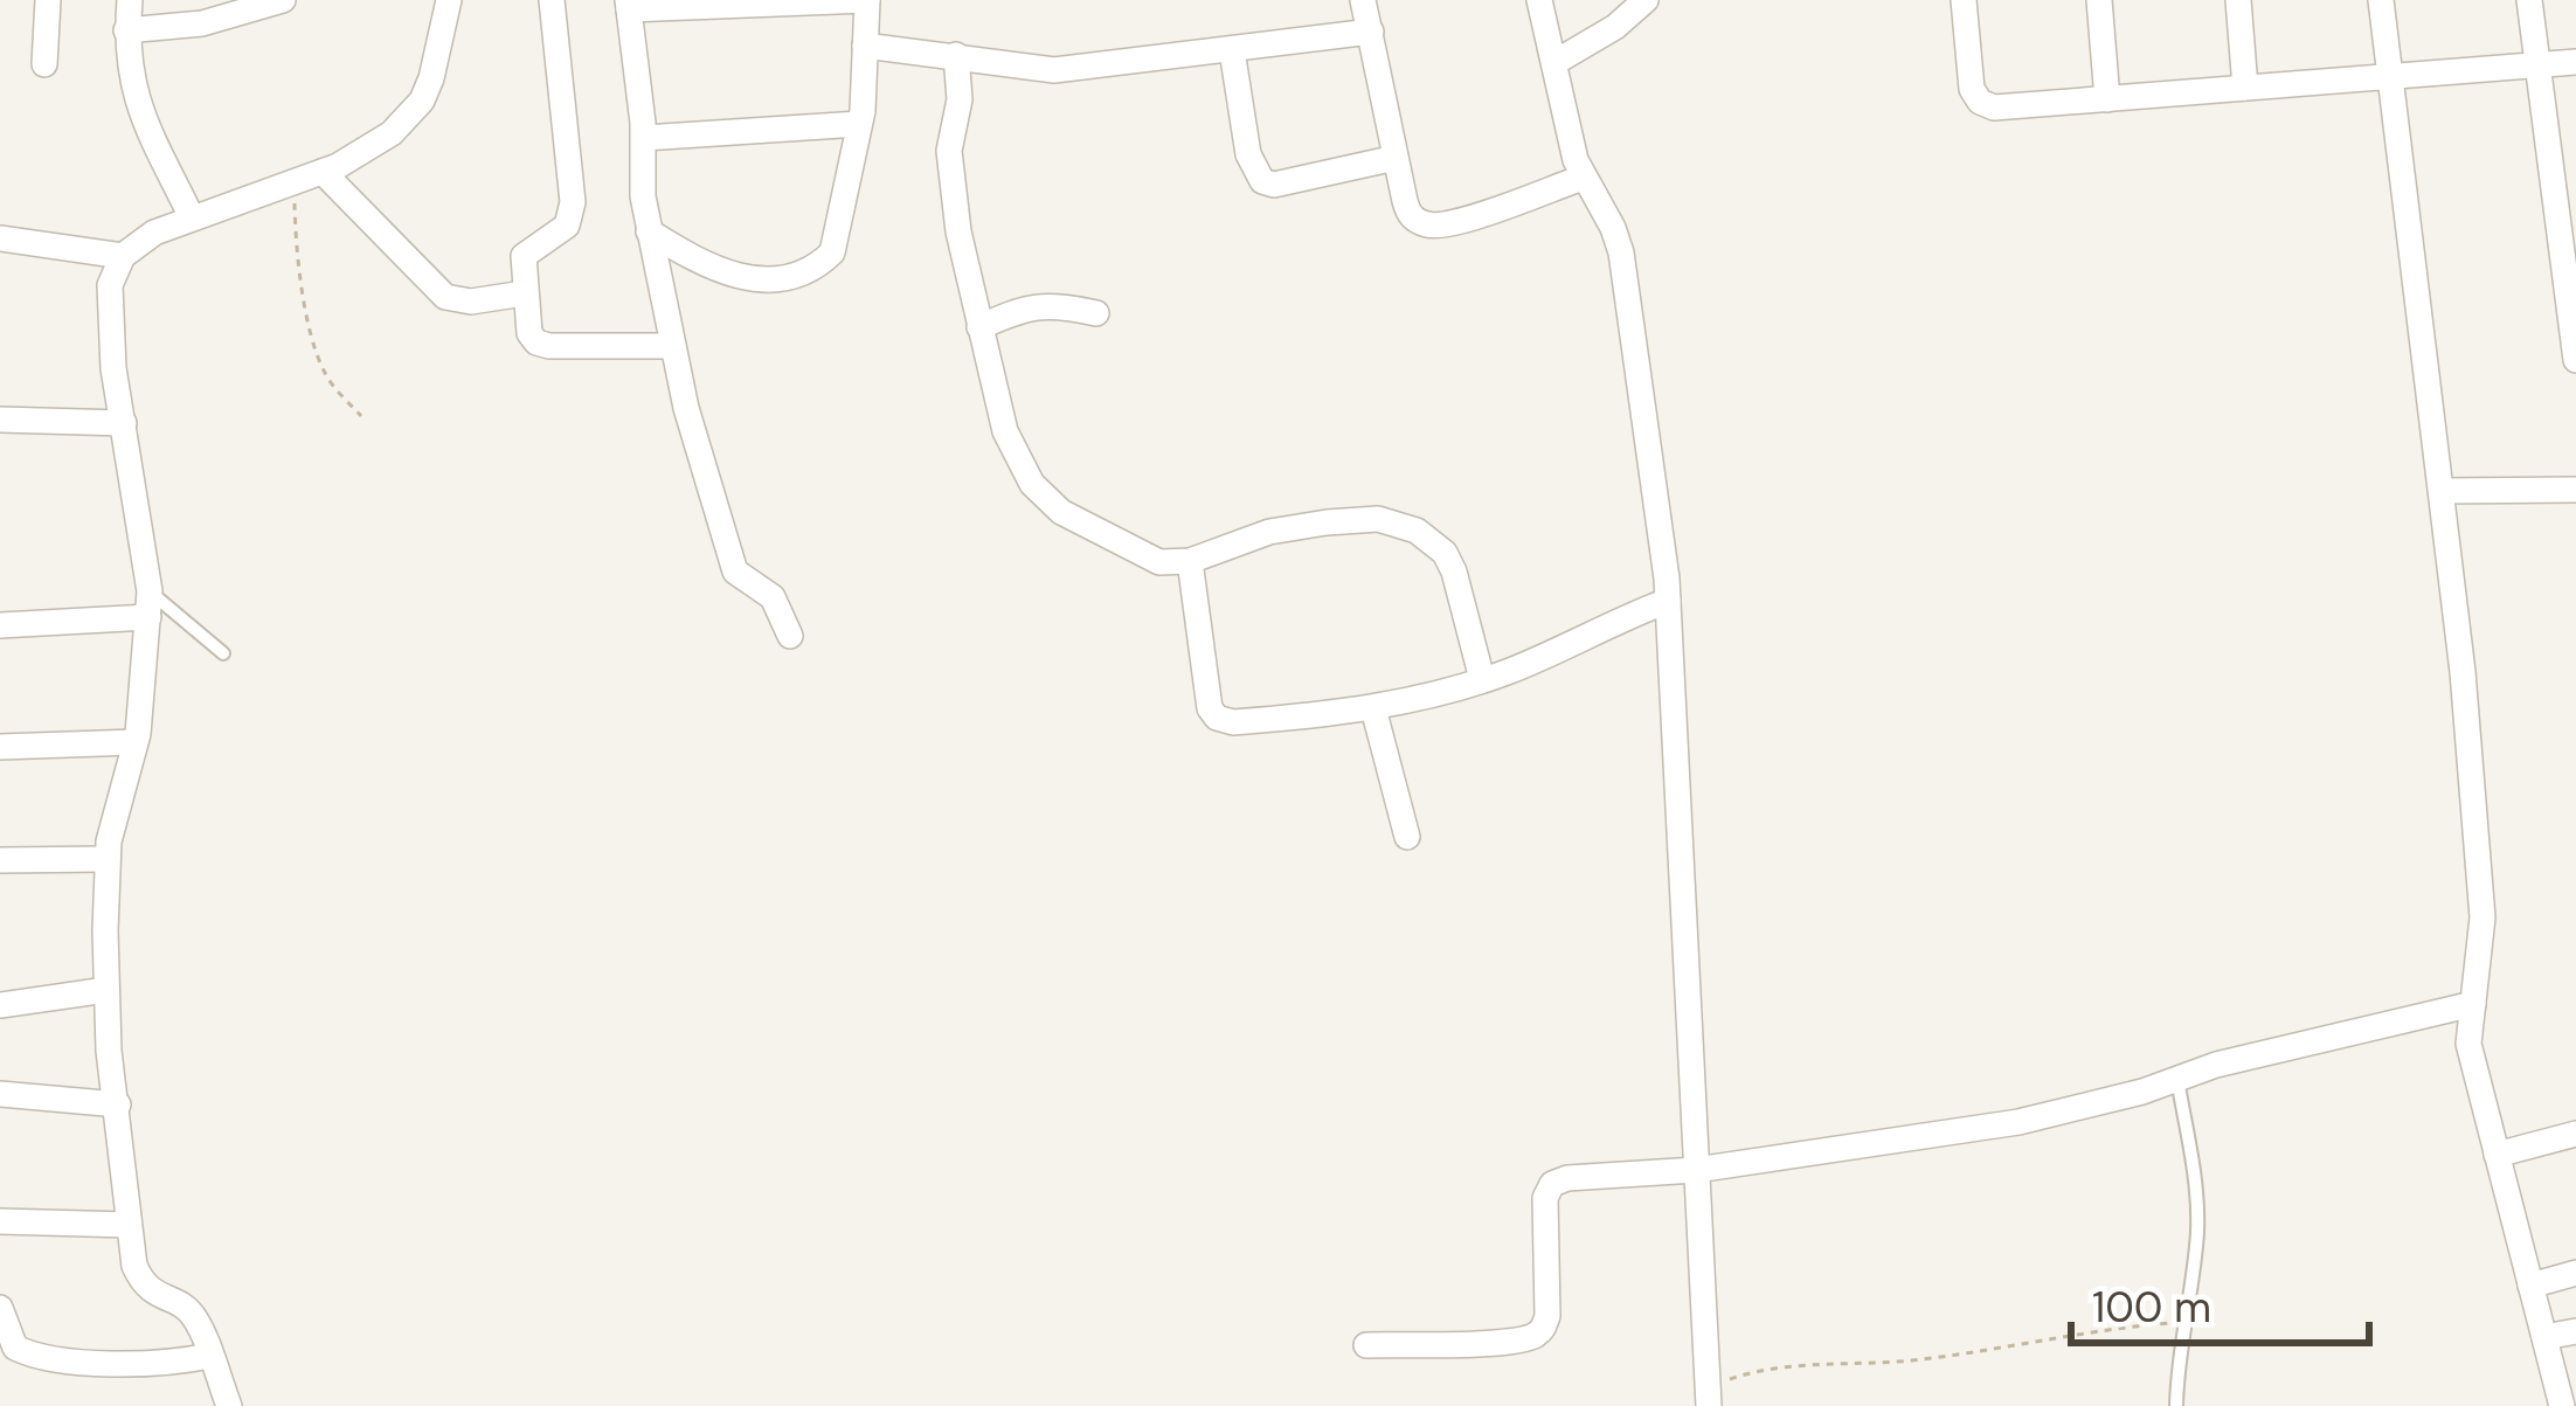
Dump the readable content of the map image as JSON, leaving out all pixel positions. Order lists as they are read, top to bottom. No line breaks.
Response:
{"scale_bar":"100 m"}
